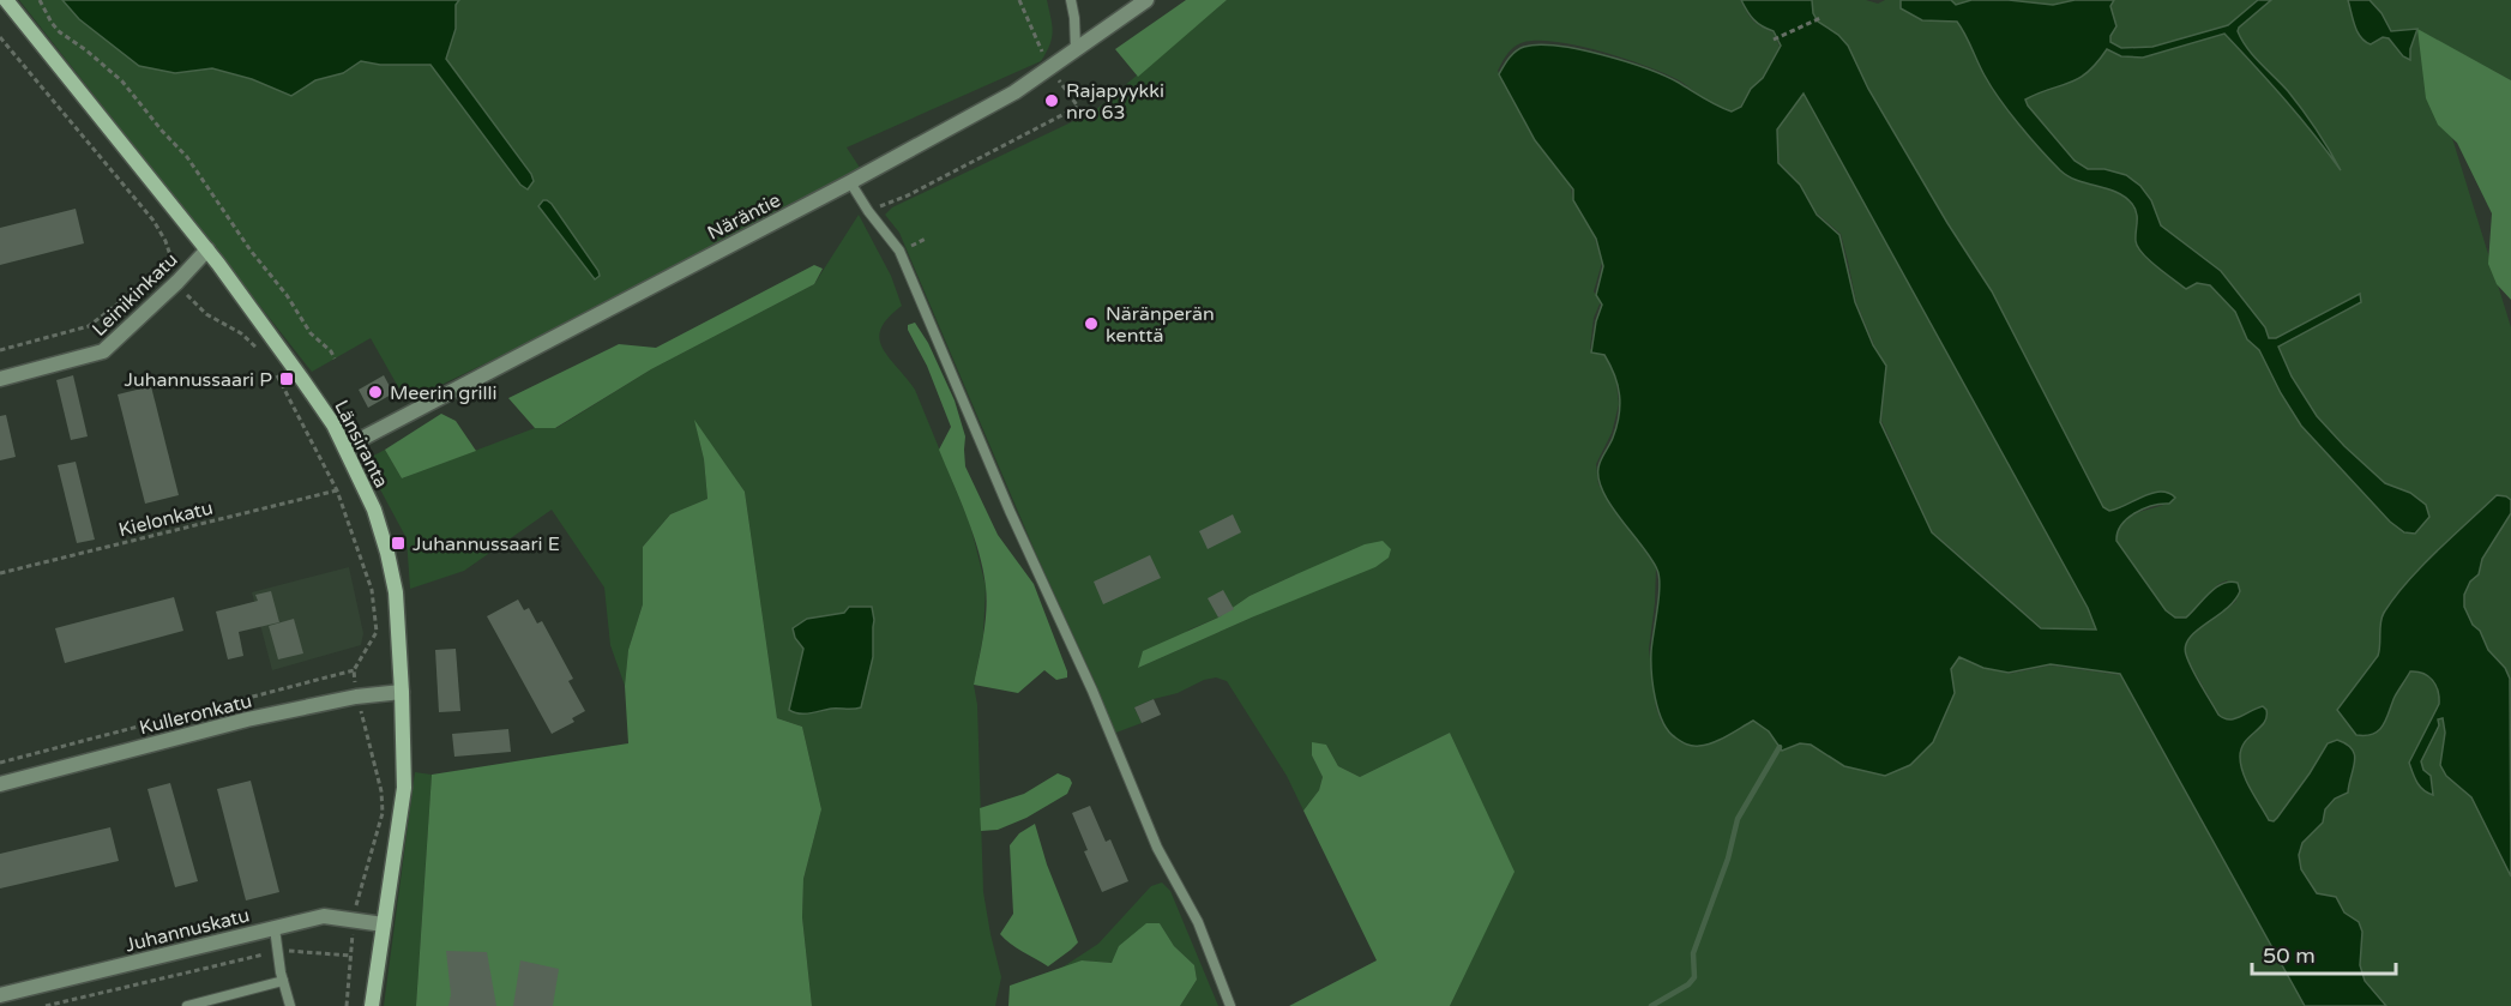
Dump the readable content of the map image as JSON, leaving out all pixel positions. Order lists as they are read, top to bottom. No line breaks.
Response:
{"streets":{"street":["Näräntie","Leinikinkatu","Länsiranta","Kulleronkatu","Juhannuskatu"],"path":["Kielonkatu"]},"crossings":[["Näräntie","Länsiranta"],["Leinikinkatu","Länsiranta"],["Länsiranta","Kulleronkatu"],["Länsiranta","Juhannuskatu"]],"places":{"other":["Rajapyykki nro 63","Näränperän kenttä","Meerin grilli"],"transit":["Juhannussaari P","Juhannussaari E"]},"scale_bar":"50 m"}
